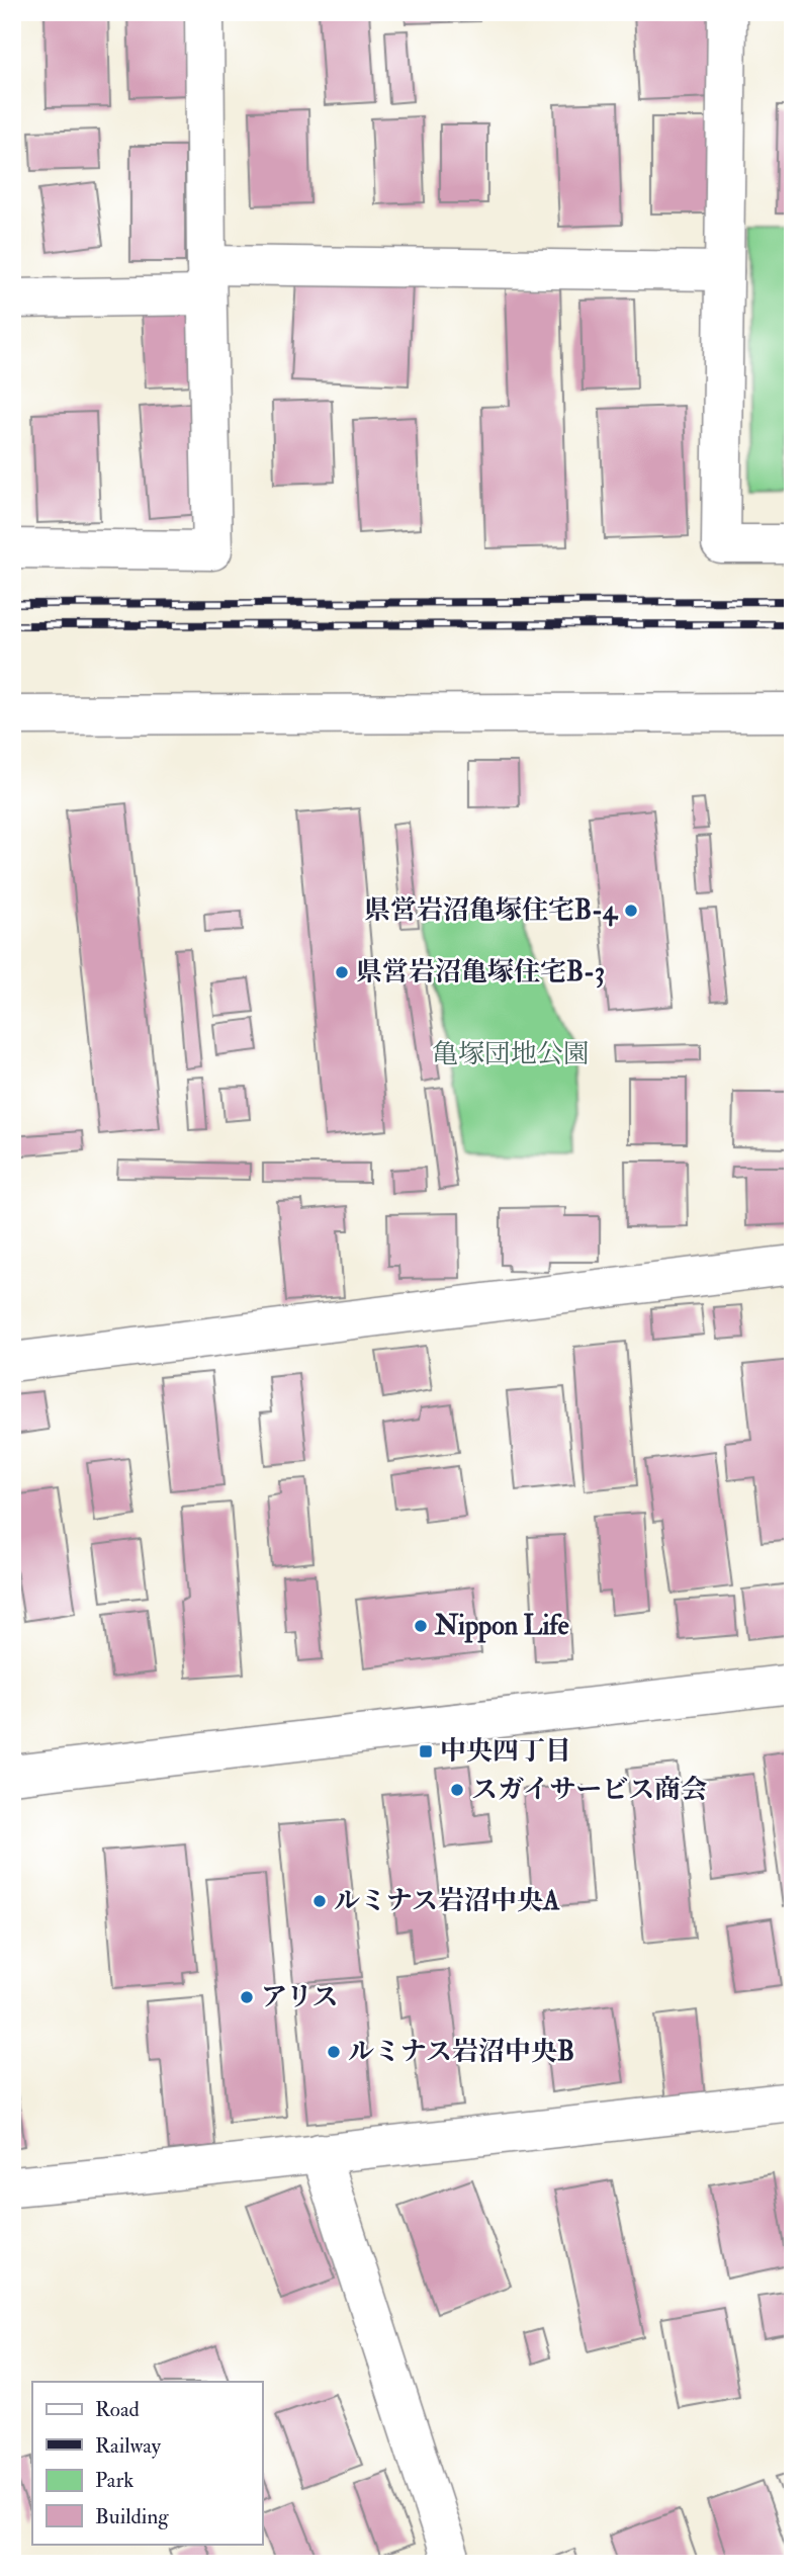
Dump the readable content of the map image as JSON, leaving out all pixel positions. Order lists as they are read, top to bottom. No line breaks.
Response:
{"parks":["亀塚団地公園"],"places":{"other":["県営岩沼亀塚住宅B-4","県営岩沼亀塚住宅B-3","Nippon Life","スガイサービス商会","ルミナス岩沼中央A","アリス","ルミナス岩沼中央B"],"transit":["中央四丁目"]},"legend":["Road","Railway","Park","Building"]}
